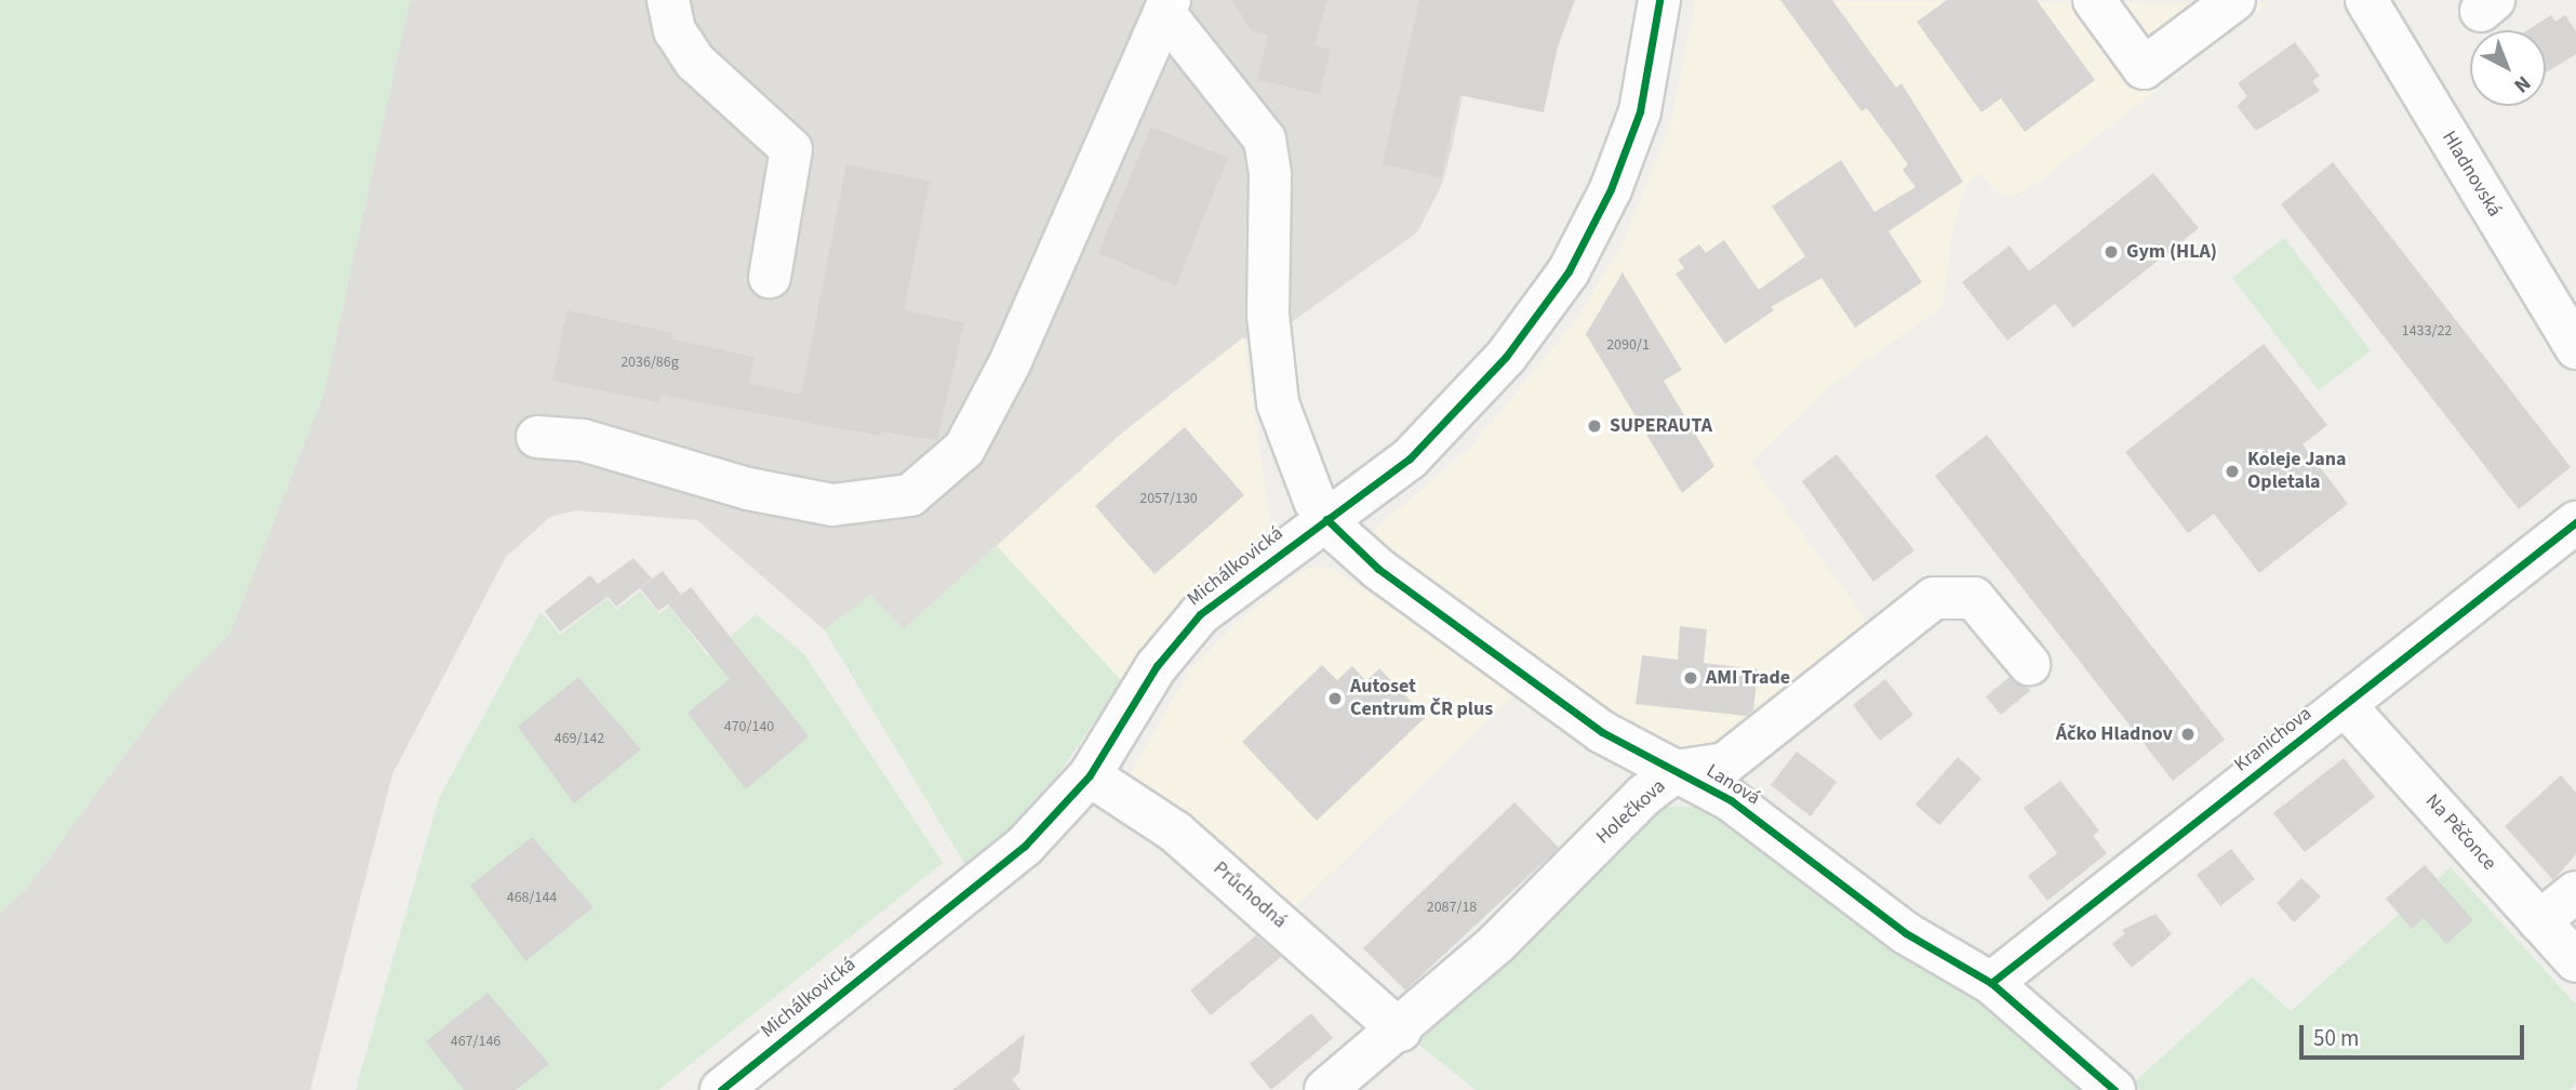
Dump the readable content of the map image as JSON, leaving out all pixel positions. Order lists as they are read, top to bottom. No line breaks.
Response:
{"streets":{"street":["Hladnovská","Michálkovická","Kranichova","Lanová","Holečkova","Na Pěčonce","Průchodná"]},"crossings":[["Michálkovická","Lanová"],["Michálkovická","Průchodná"],["Kranichova","Lanová"],["Kranichova","Na Pěčonce"],["Lanová","Holečkova"],["Holečkova","Průchodná"]],"places":["Gym (HLA)","SUPERAUTA","Koleje Jana Opletala","AMI Trade","Autoset Centrum ČR plus","Áčko Hladnov"],"house_numbers":["1433/22","2090/1","2036/86g","2057/130","470/140","469/142","468/144","2087/18","467/146"],"scale_bar":"50 m","north":"bottom right"}
